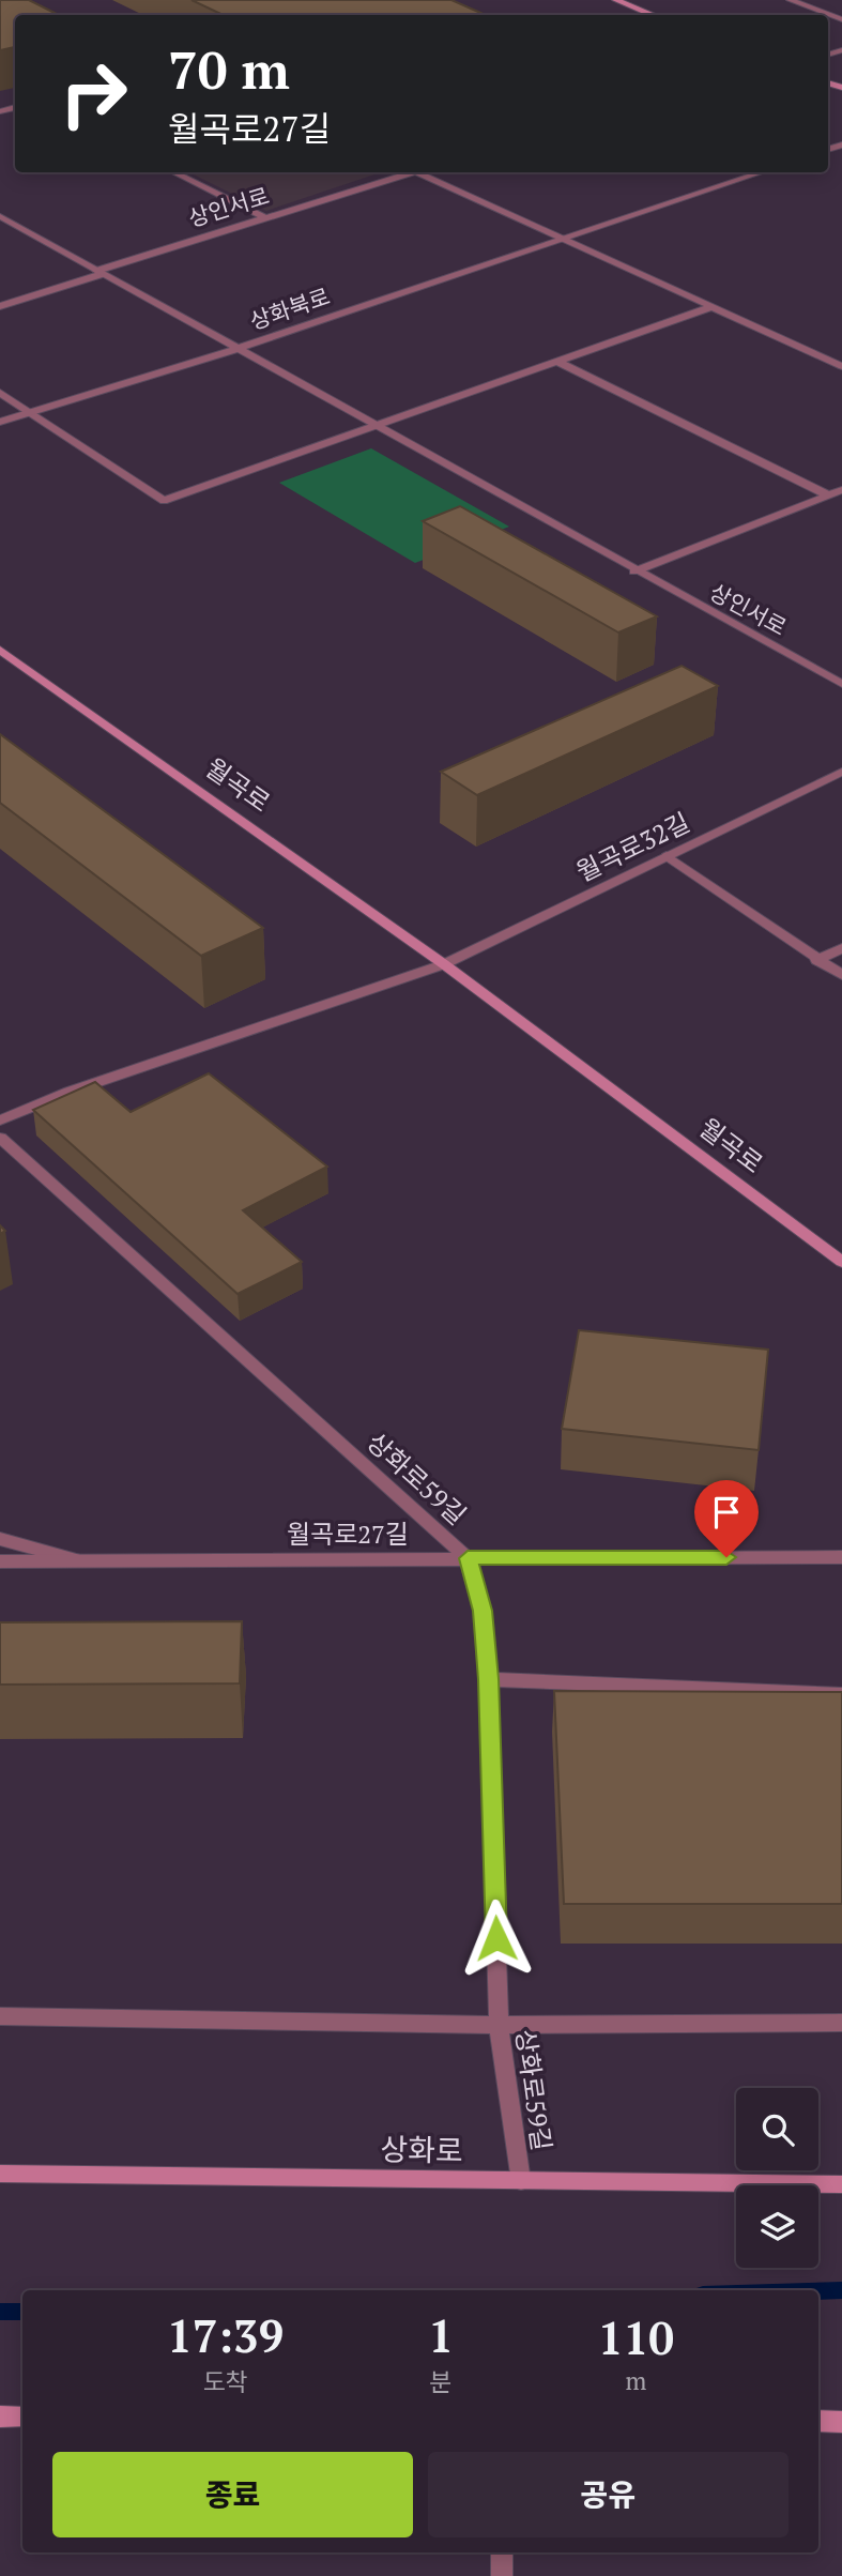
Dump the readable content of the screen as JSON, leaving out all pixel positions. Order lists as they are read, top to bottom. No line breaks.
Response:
{"streets":{"main road":["월곡로","상화로"],"street":["상인서로","상화북로","월곡로32길","상화로59길","월곡로27길"]},"crossings":[["상인서로","상화북로"],["월곡로","월곡로32길"],["상화로59길","월곡로27길"],["상화로59길","상화로"]],"page":{"turn":["70 m","월곡로27길"],"eta":["17:39","도착","1","분","110","m"],"buttons":["종료","공유"]}}
